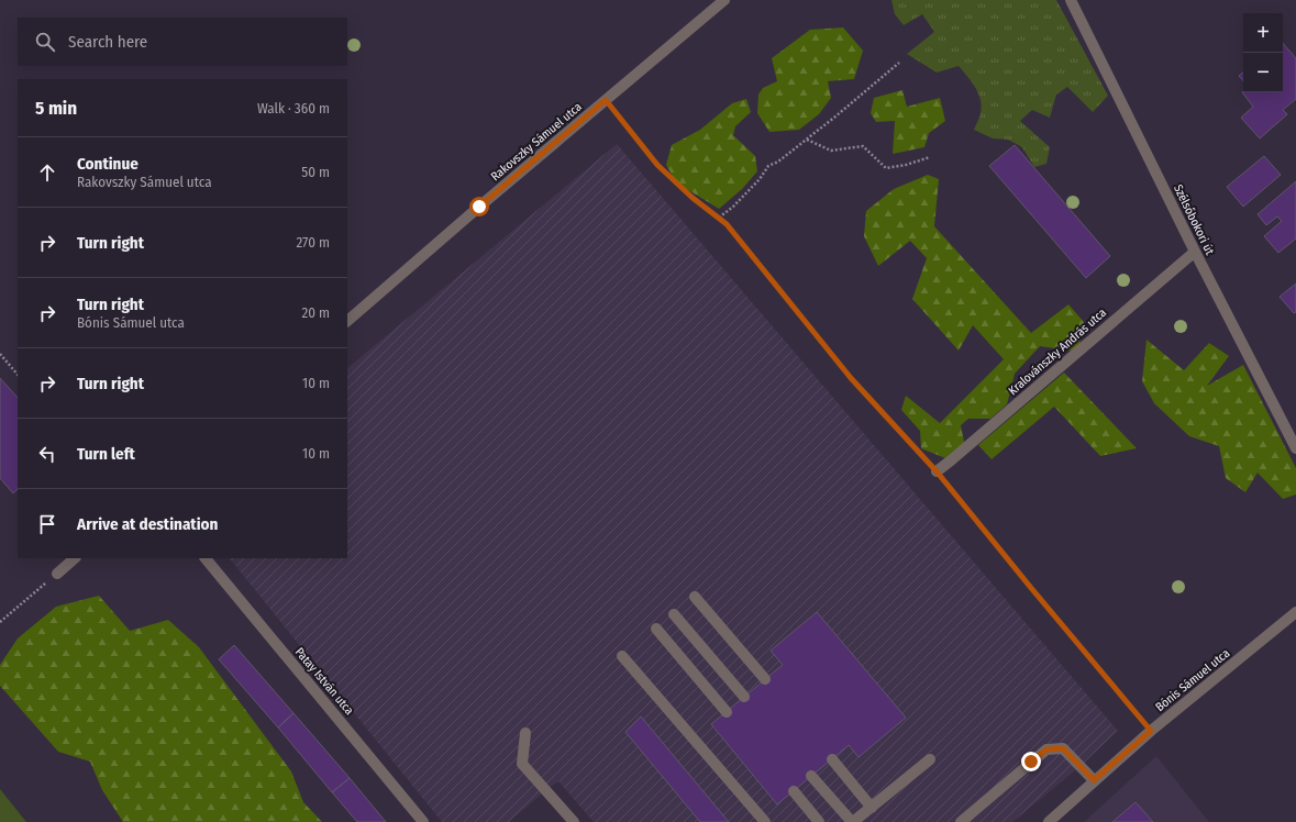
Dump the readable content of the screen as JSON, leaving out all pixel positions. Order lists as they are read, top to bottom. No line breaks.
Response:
{"streets":{"street":["Rakovszky Sámuel utca","Szélsőbokori út","Kralovánszky András utca","Bónis Sámuel utca","Patay István utca"]},"crossings":[["Szélsőbokori út","Kralovánszky András utca"]],"page":{"map_buttons":["+","−"],"search":"Search here","heading":["5 min","Walk · 360 m"],"list":[["Continue","Rakovszky Sámuel utca","50 m"],["Turn right","270 m"],["Turn right","Bónis Sámuel utca","20 m"],["Turn right","10 m"],["Turn left","10 m"],"Arrive at destination"]}}
